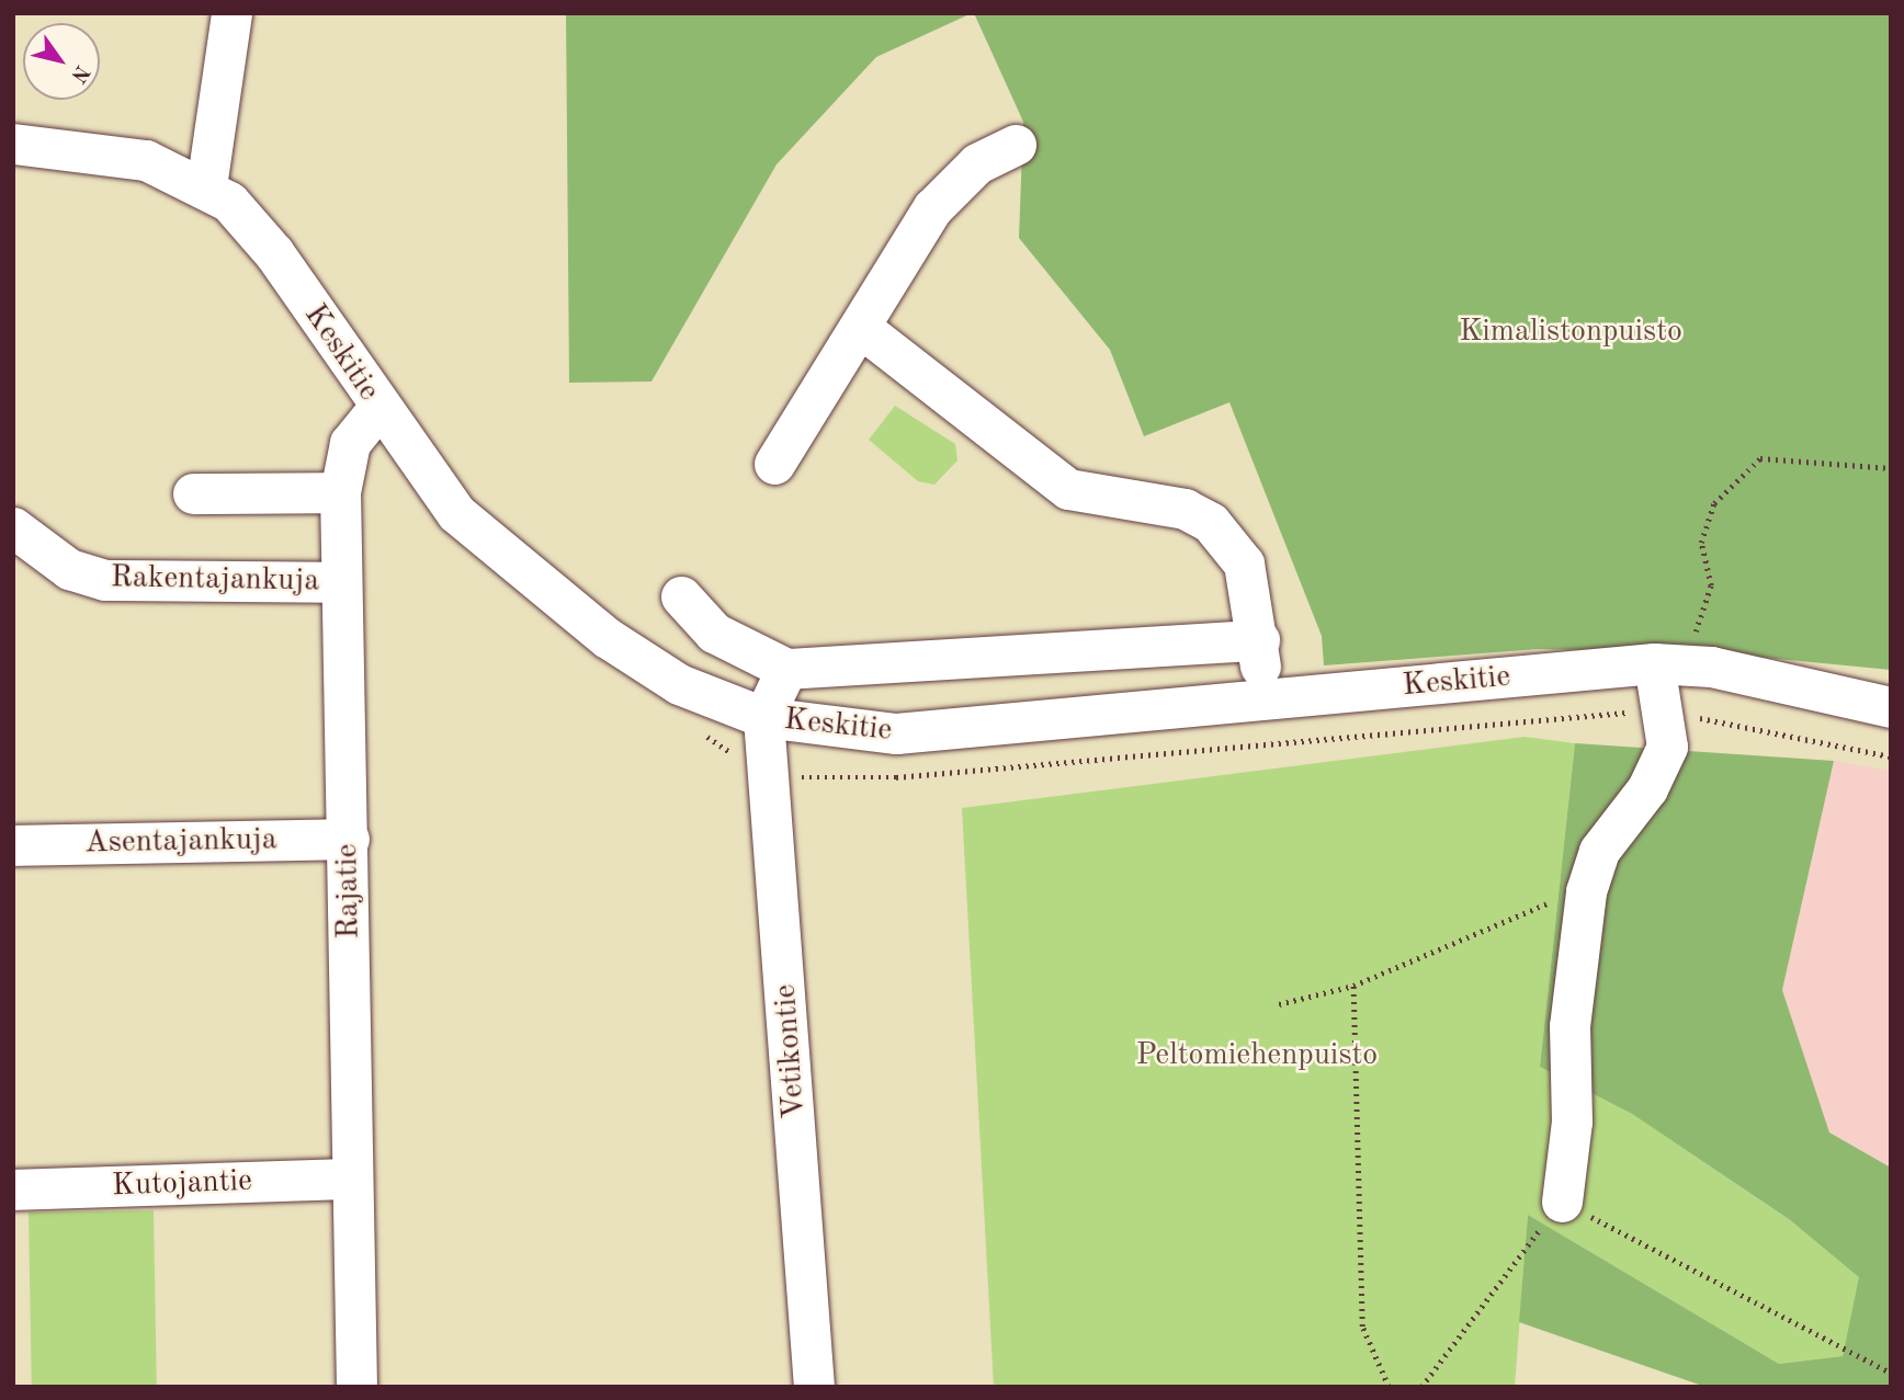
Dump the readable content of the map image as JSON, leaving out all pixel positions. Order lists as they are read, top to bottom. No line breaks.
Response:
{"streets":{"street":["Keskitie","Rakentajankuja","Asentajankuja","Rajatie","Vetikontie","Kutojantie"]},"crossings":[["Keskitie","Rajatie"],["Keskitie","Vetikontie"],["Rakentajankuja","Rajatie"],["Asentajankuja","Rajatie"],["Rajatie","Kutojantie"]],"parks":["Kimalistonpuisto","Peltomiehenpuisto"],"north":"bottom right"}
